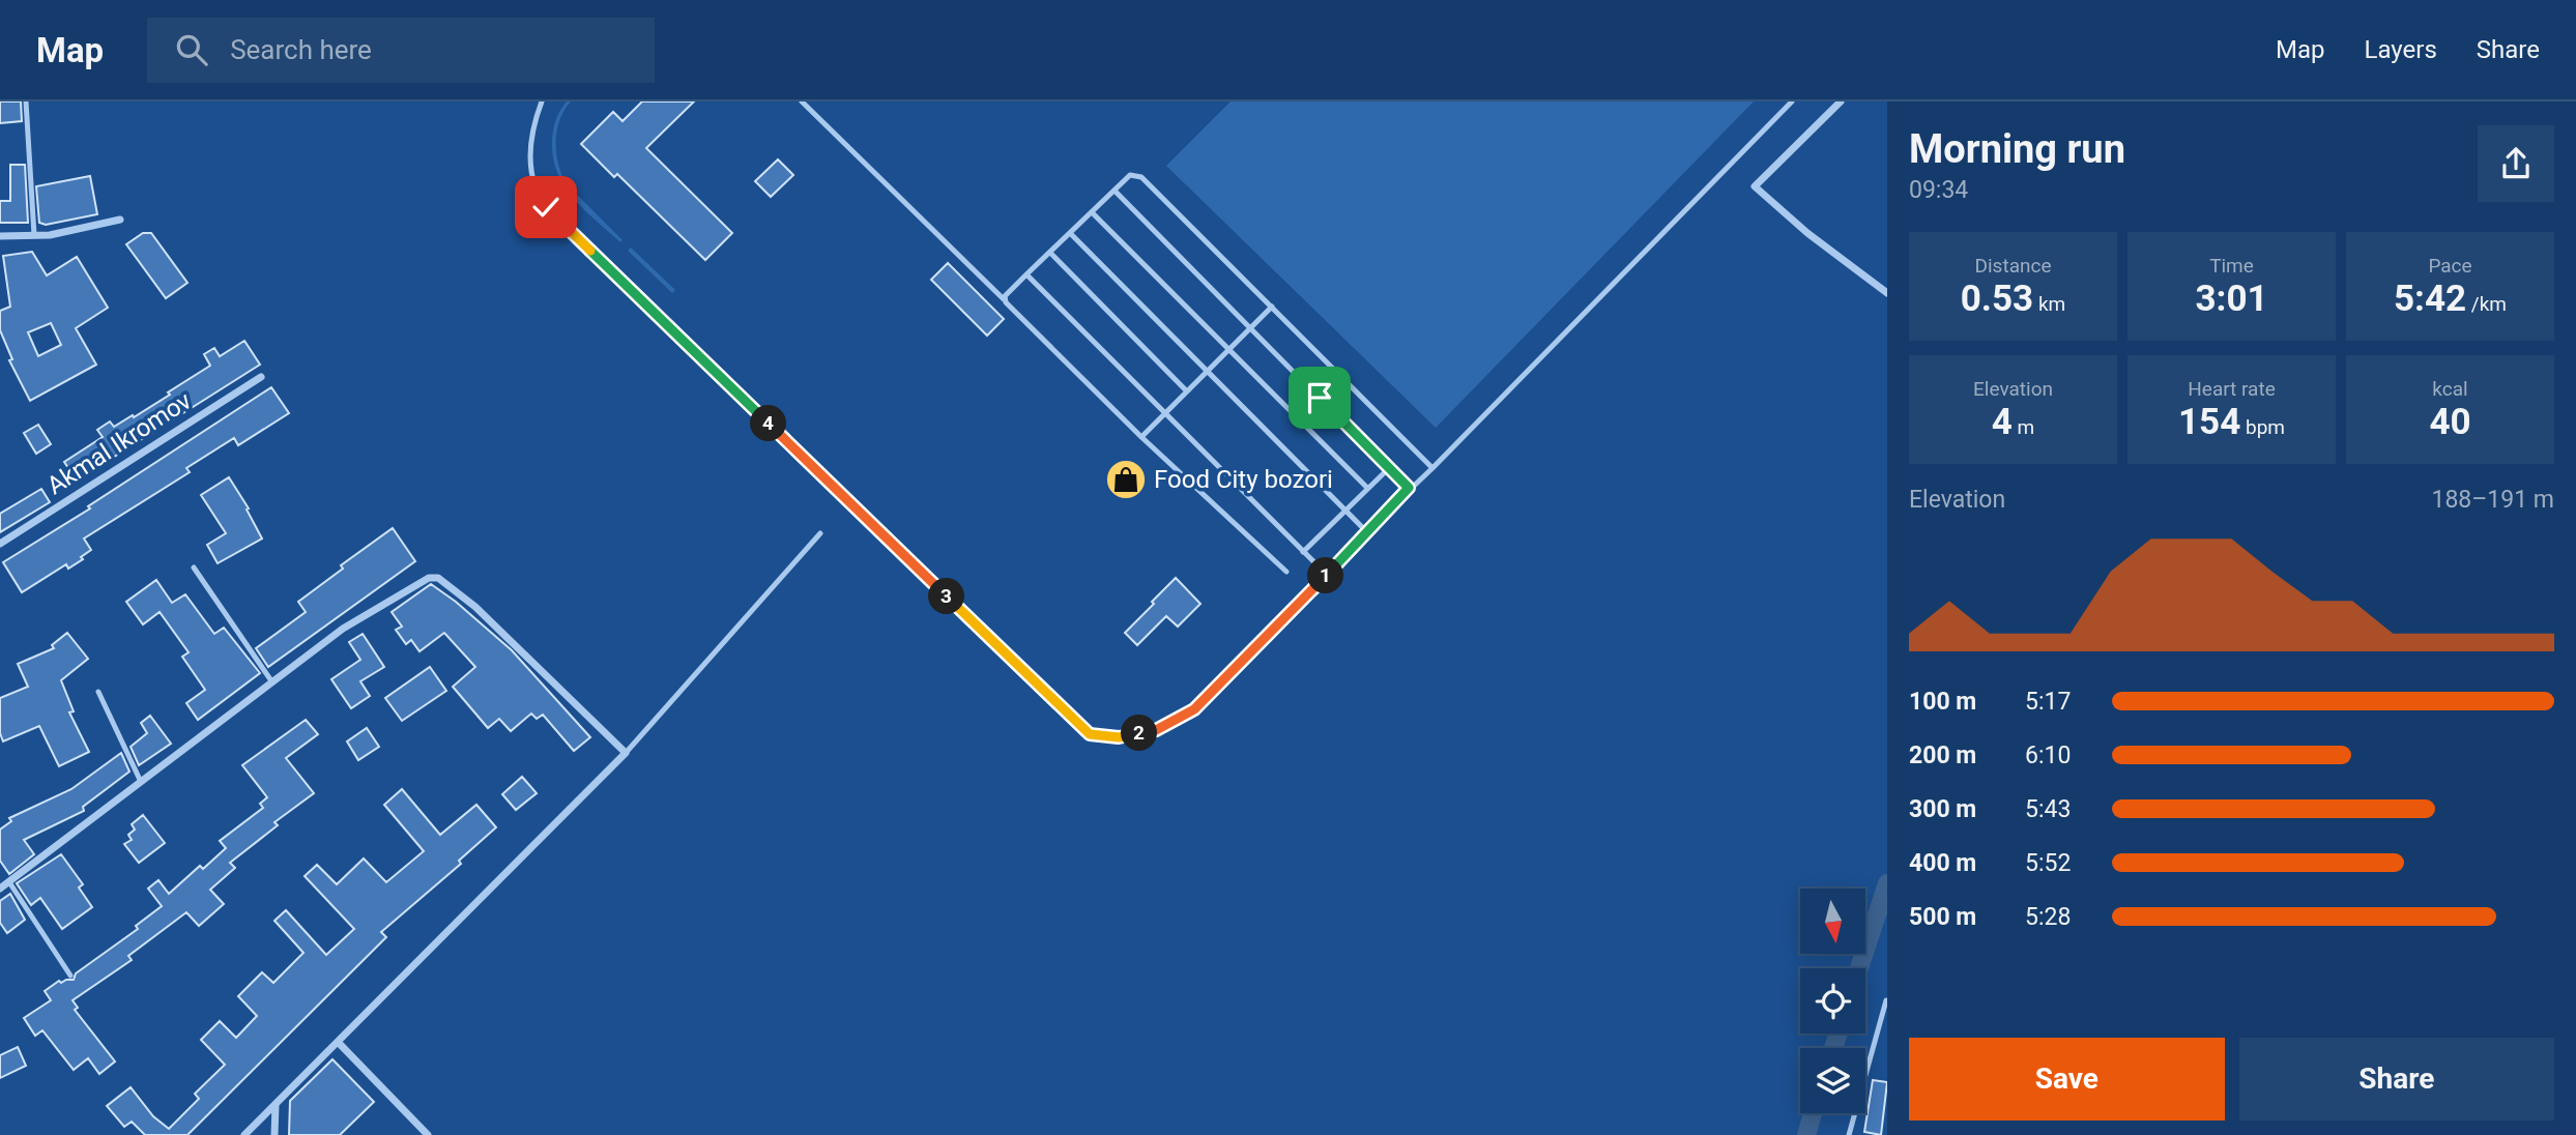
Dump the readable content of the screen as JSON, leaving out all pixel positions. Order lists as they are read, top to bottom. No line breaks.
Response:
{"streets":{"street":["Akmal Ikromov"]},"places":{"shop":["Food City bozori"]},"north":"bottom","page":{"header":"Map","search":"Search here","nav":["Map","Layers","Share"],"heading":["Morning run","09:34"],"stats":[["Distance","0.53 km"],["Time","3:01"],["Pace","5:42 /km"],["Elevation","4 m"],["Heart rate","154 bpm"],["kcal","40"]],"pins":["4","1","3","2"],"chart":["Elevation","188–191 m"],"list":[{"name":"100 m","note":"5:17"},{"name":"200 m","note":"6:10"},{"name":"300 m","note":"5:43"},{"name":"400 m","note":"5:52"},{"name":"500 m","note":"5:28"}],"buttons":["Save","Share"]}}
